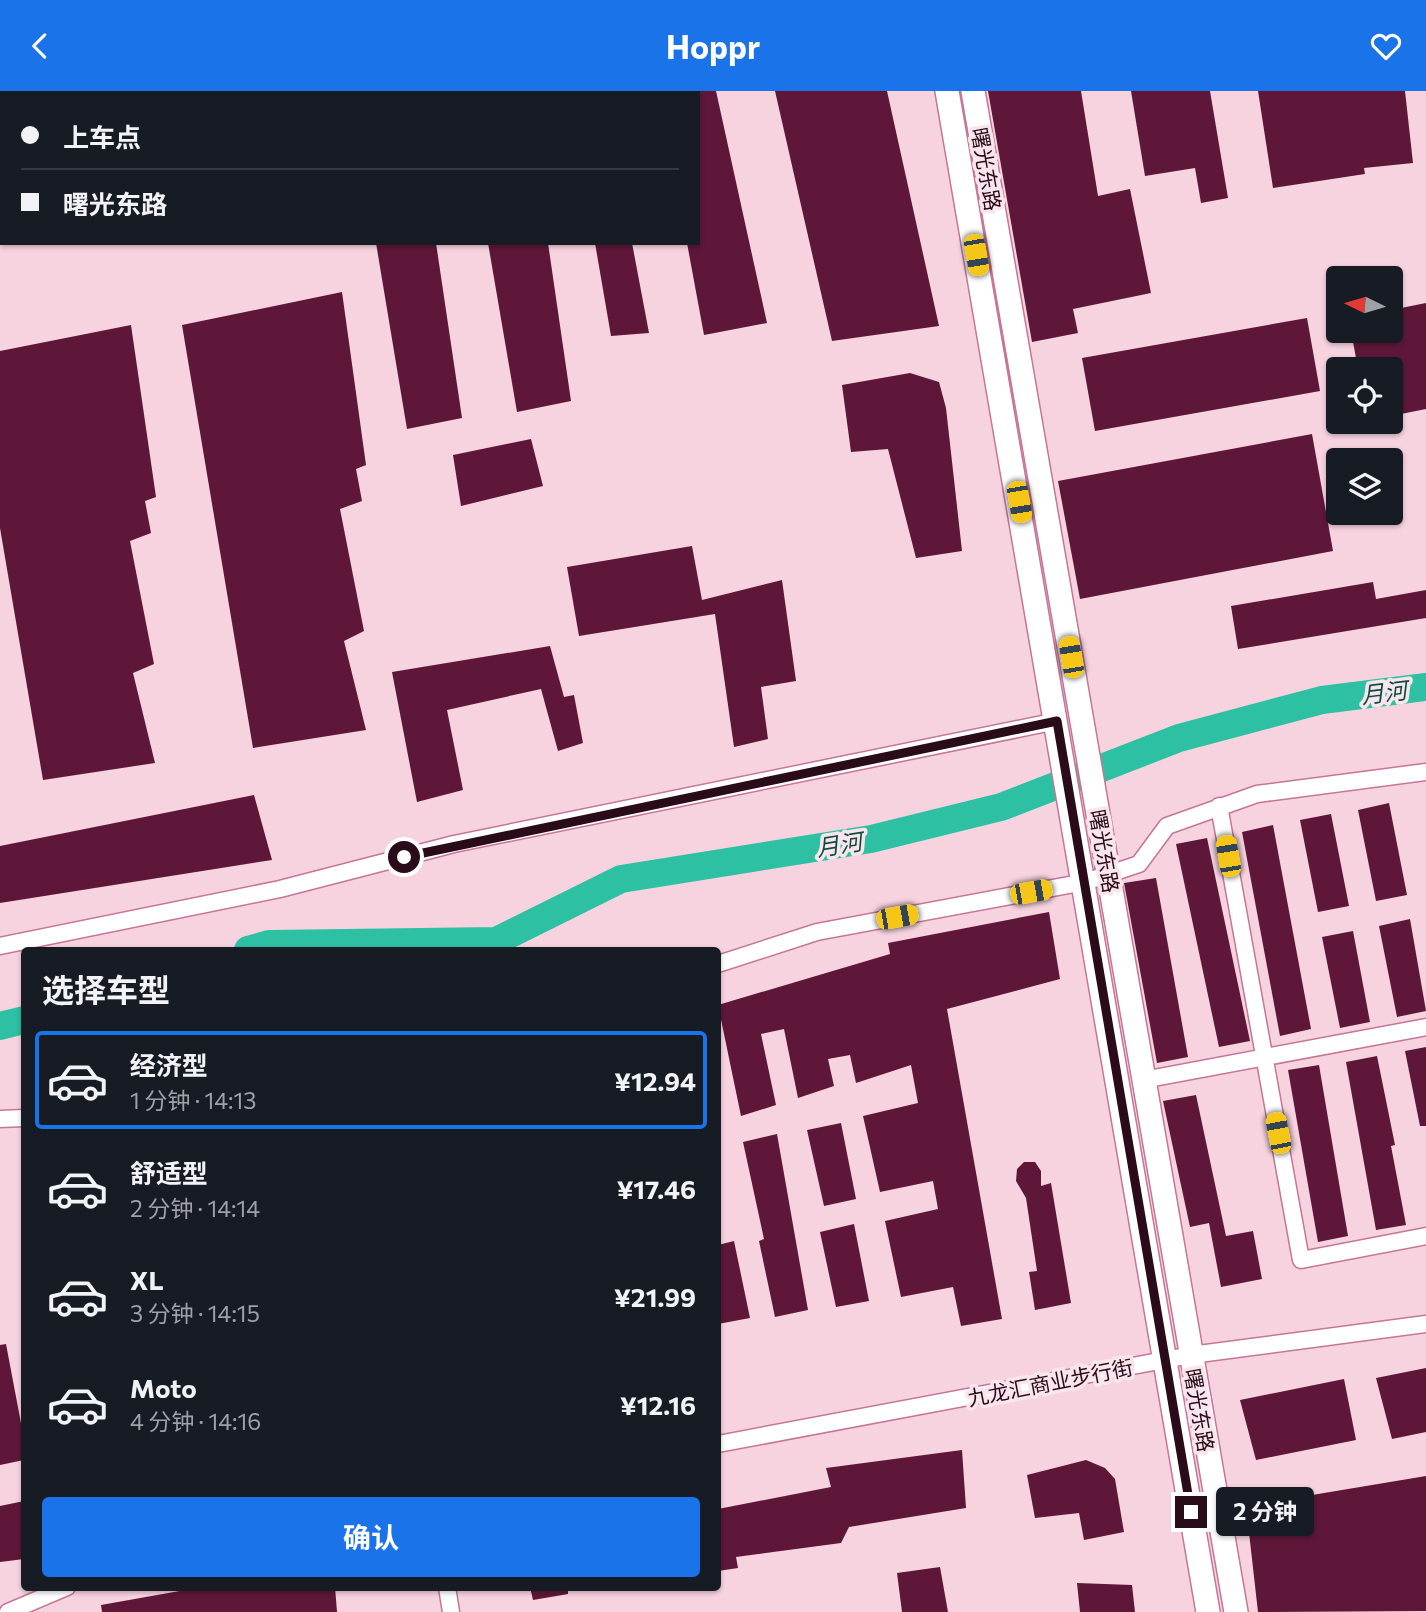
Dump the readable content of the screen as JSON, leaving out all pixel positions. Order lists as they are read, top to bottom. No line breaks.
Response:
{"streets":{"main road":["曙光东路"],"street":["九龙汇商业步行街"]},"crossings":[["曙光东路","九龙汇商业步行街"]],"water":["月河"],"north":"left","page":{"header":"Hoppr","banner":["上车点","曙光东路"],"heading":"选择车型","list":[{"name":"经济型","note":"1 分钟 · 14:13","value":"¥12.94"},{"name":"舒适型","note":"2 分钟 · 14:14","value":"¥17.46"},{"name":"XL","note":"3 分钟 · 14:15","value":"¥21.99"},{"name":"Moto","note":"4 分钟 · 14:16","value":"¥12.16"}],"buttons":"确认","bubble":"2 分钟"}}
